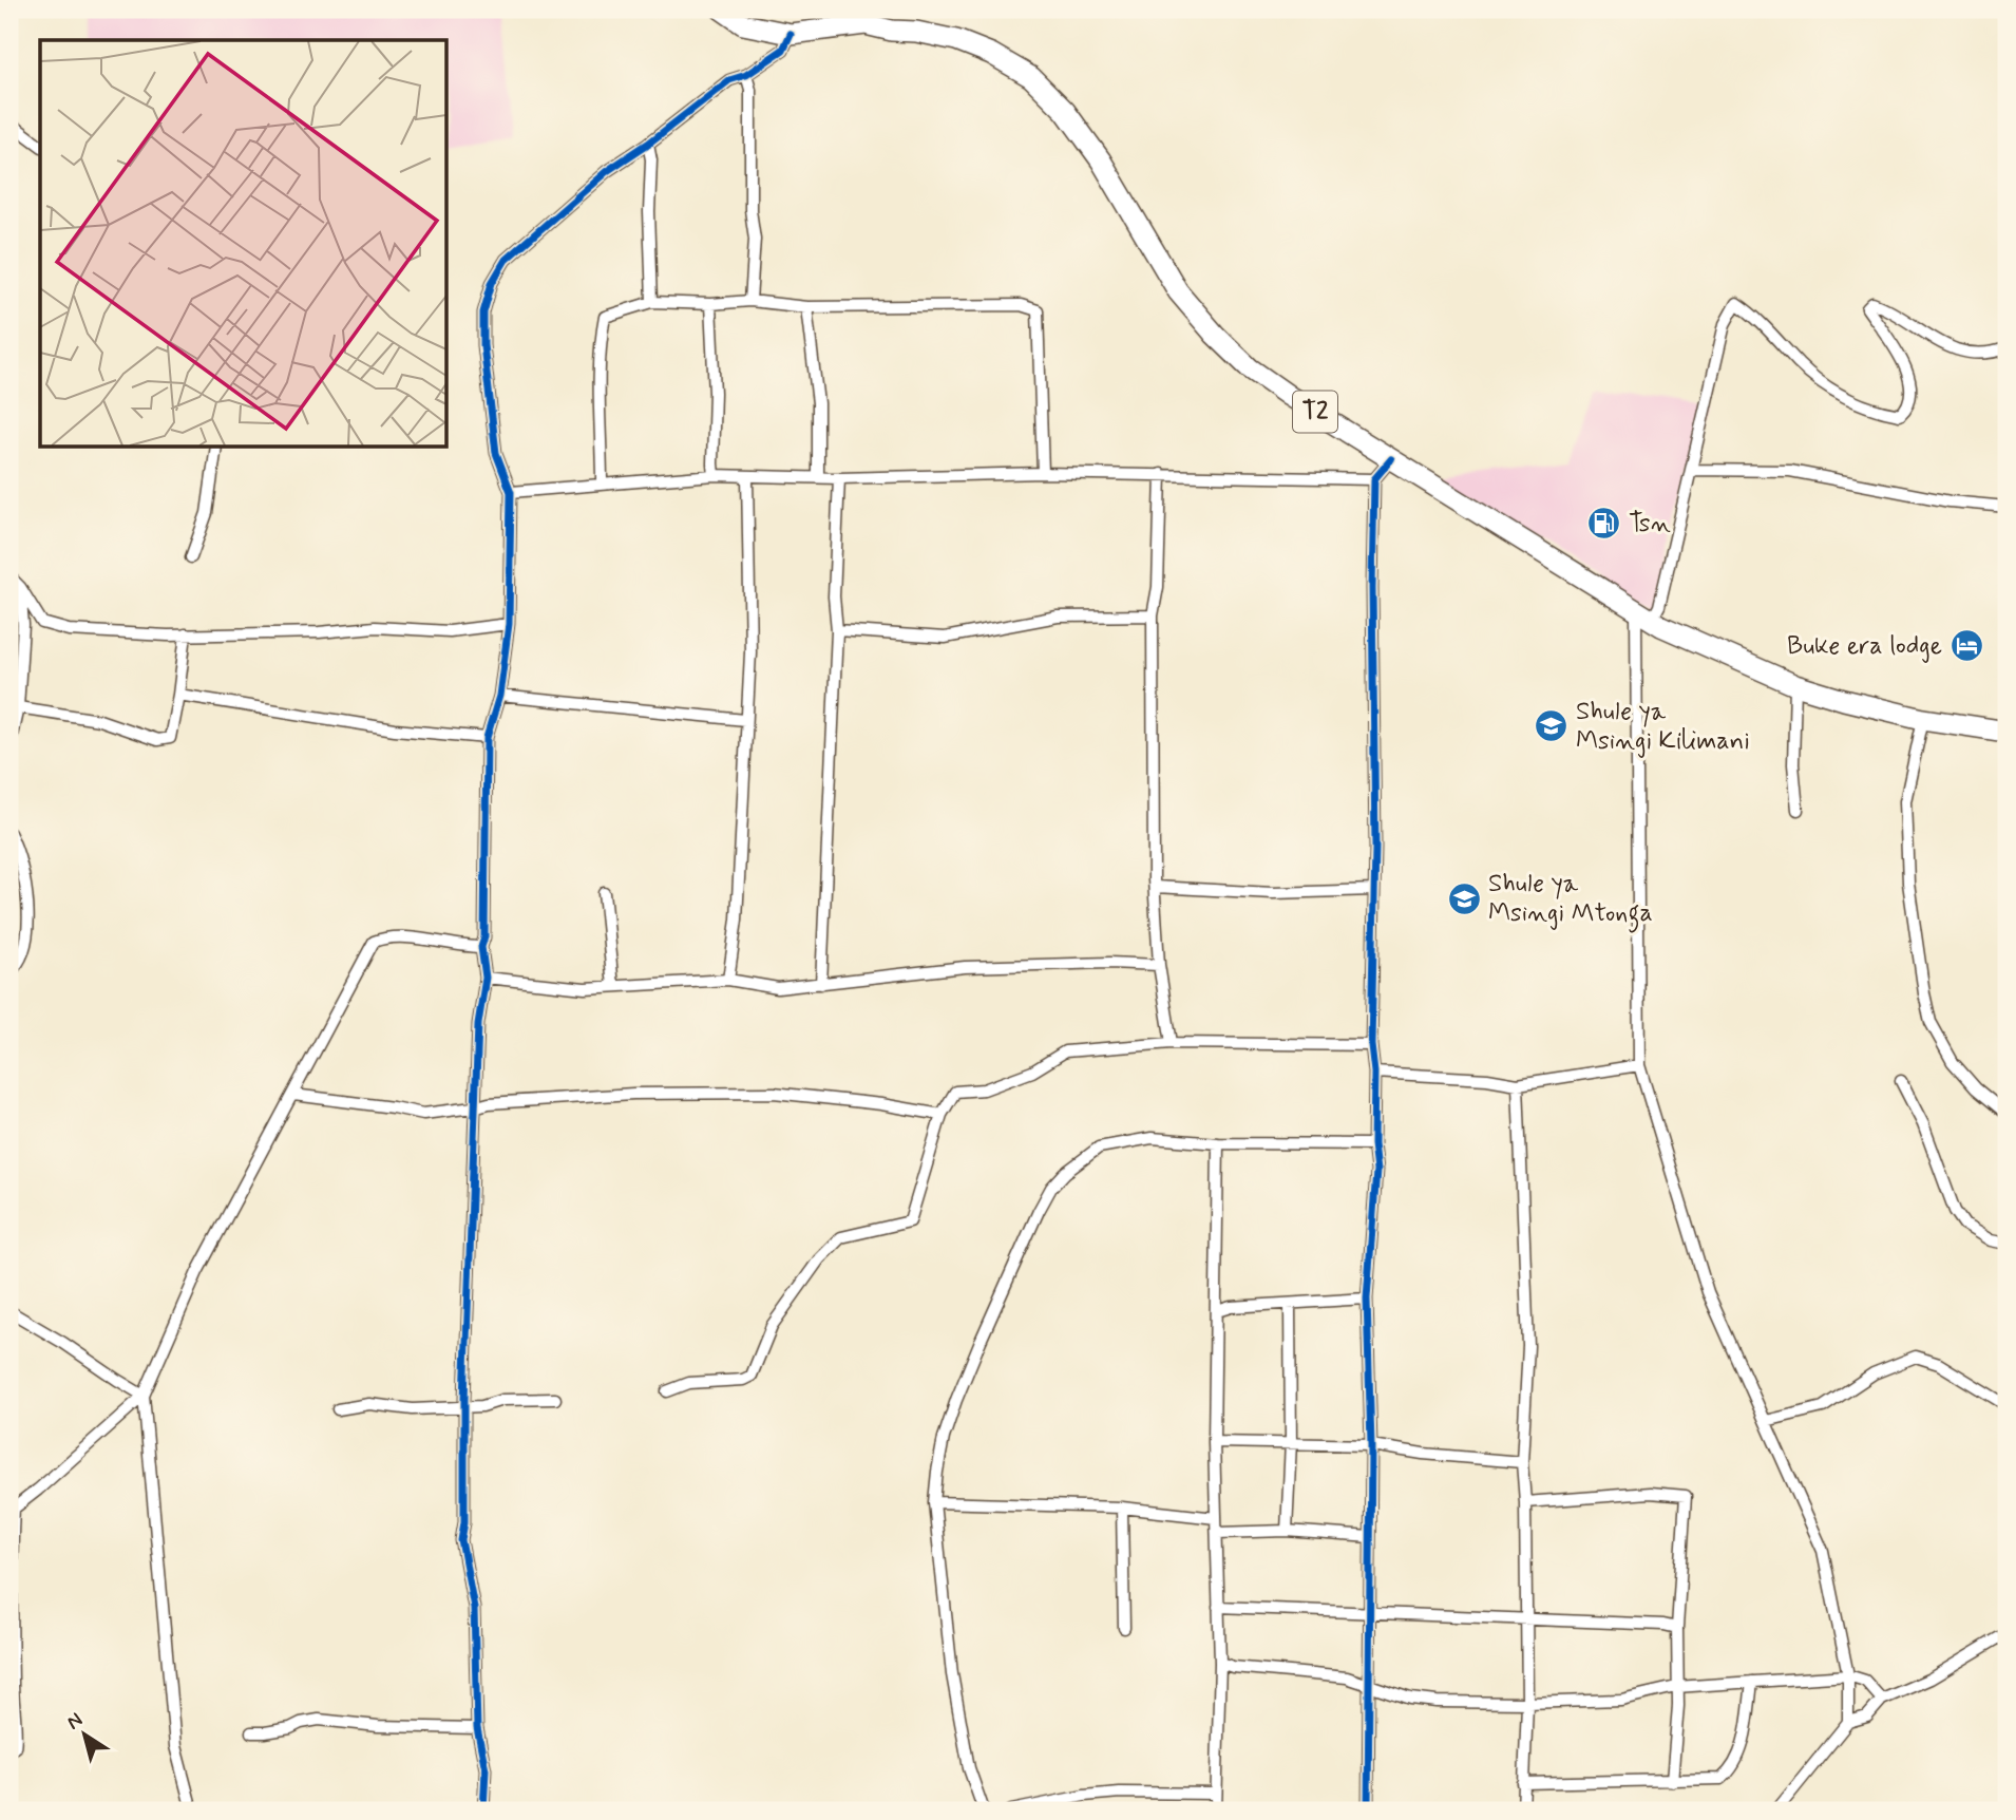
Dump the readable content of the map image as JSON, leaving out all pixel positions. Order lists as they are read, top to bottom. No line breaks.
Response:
{"streets":{"highway":["T2"]},"places":{"fuel station":["Tsn"],"hotel":["Buke era lodge"],"school or university":["Shule ya Msingi Kilimani","Shule ya Msingi Mtonga"]},"north":"top left"}
